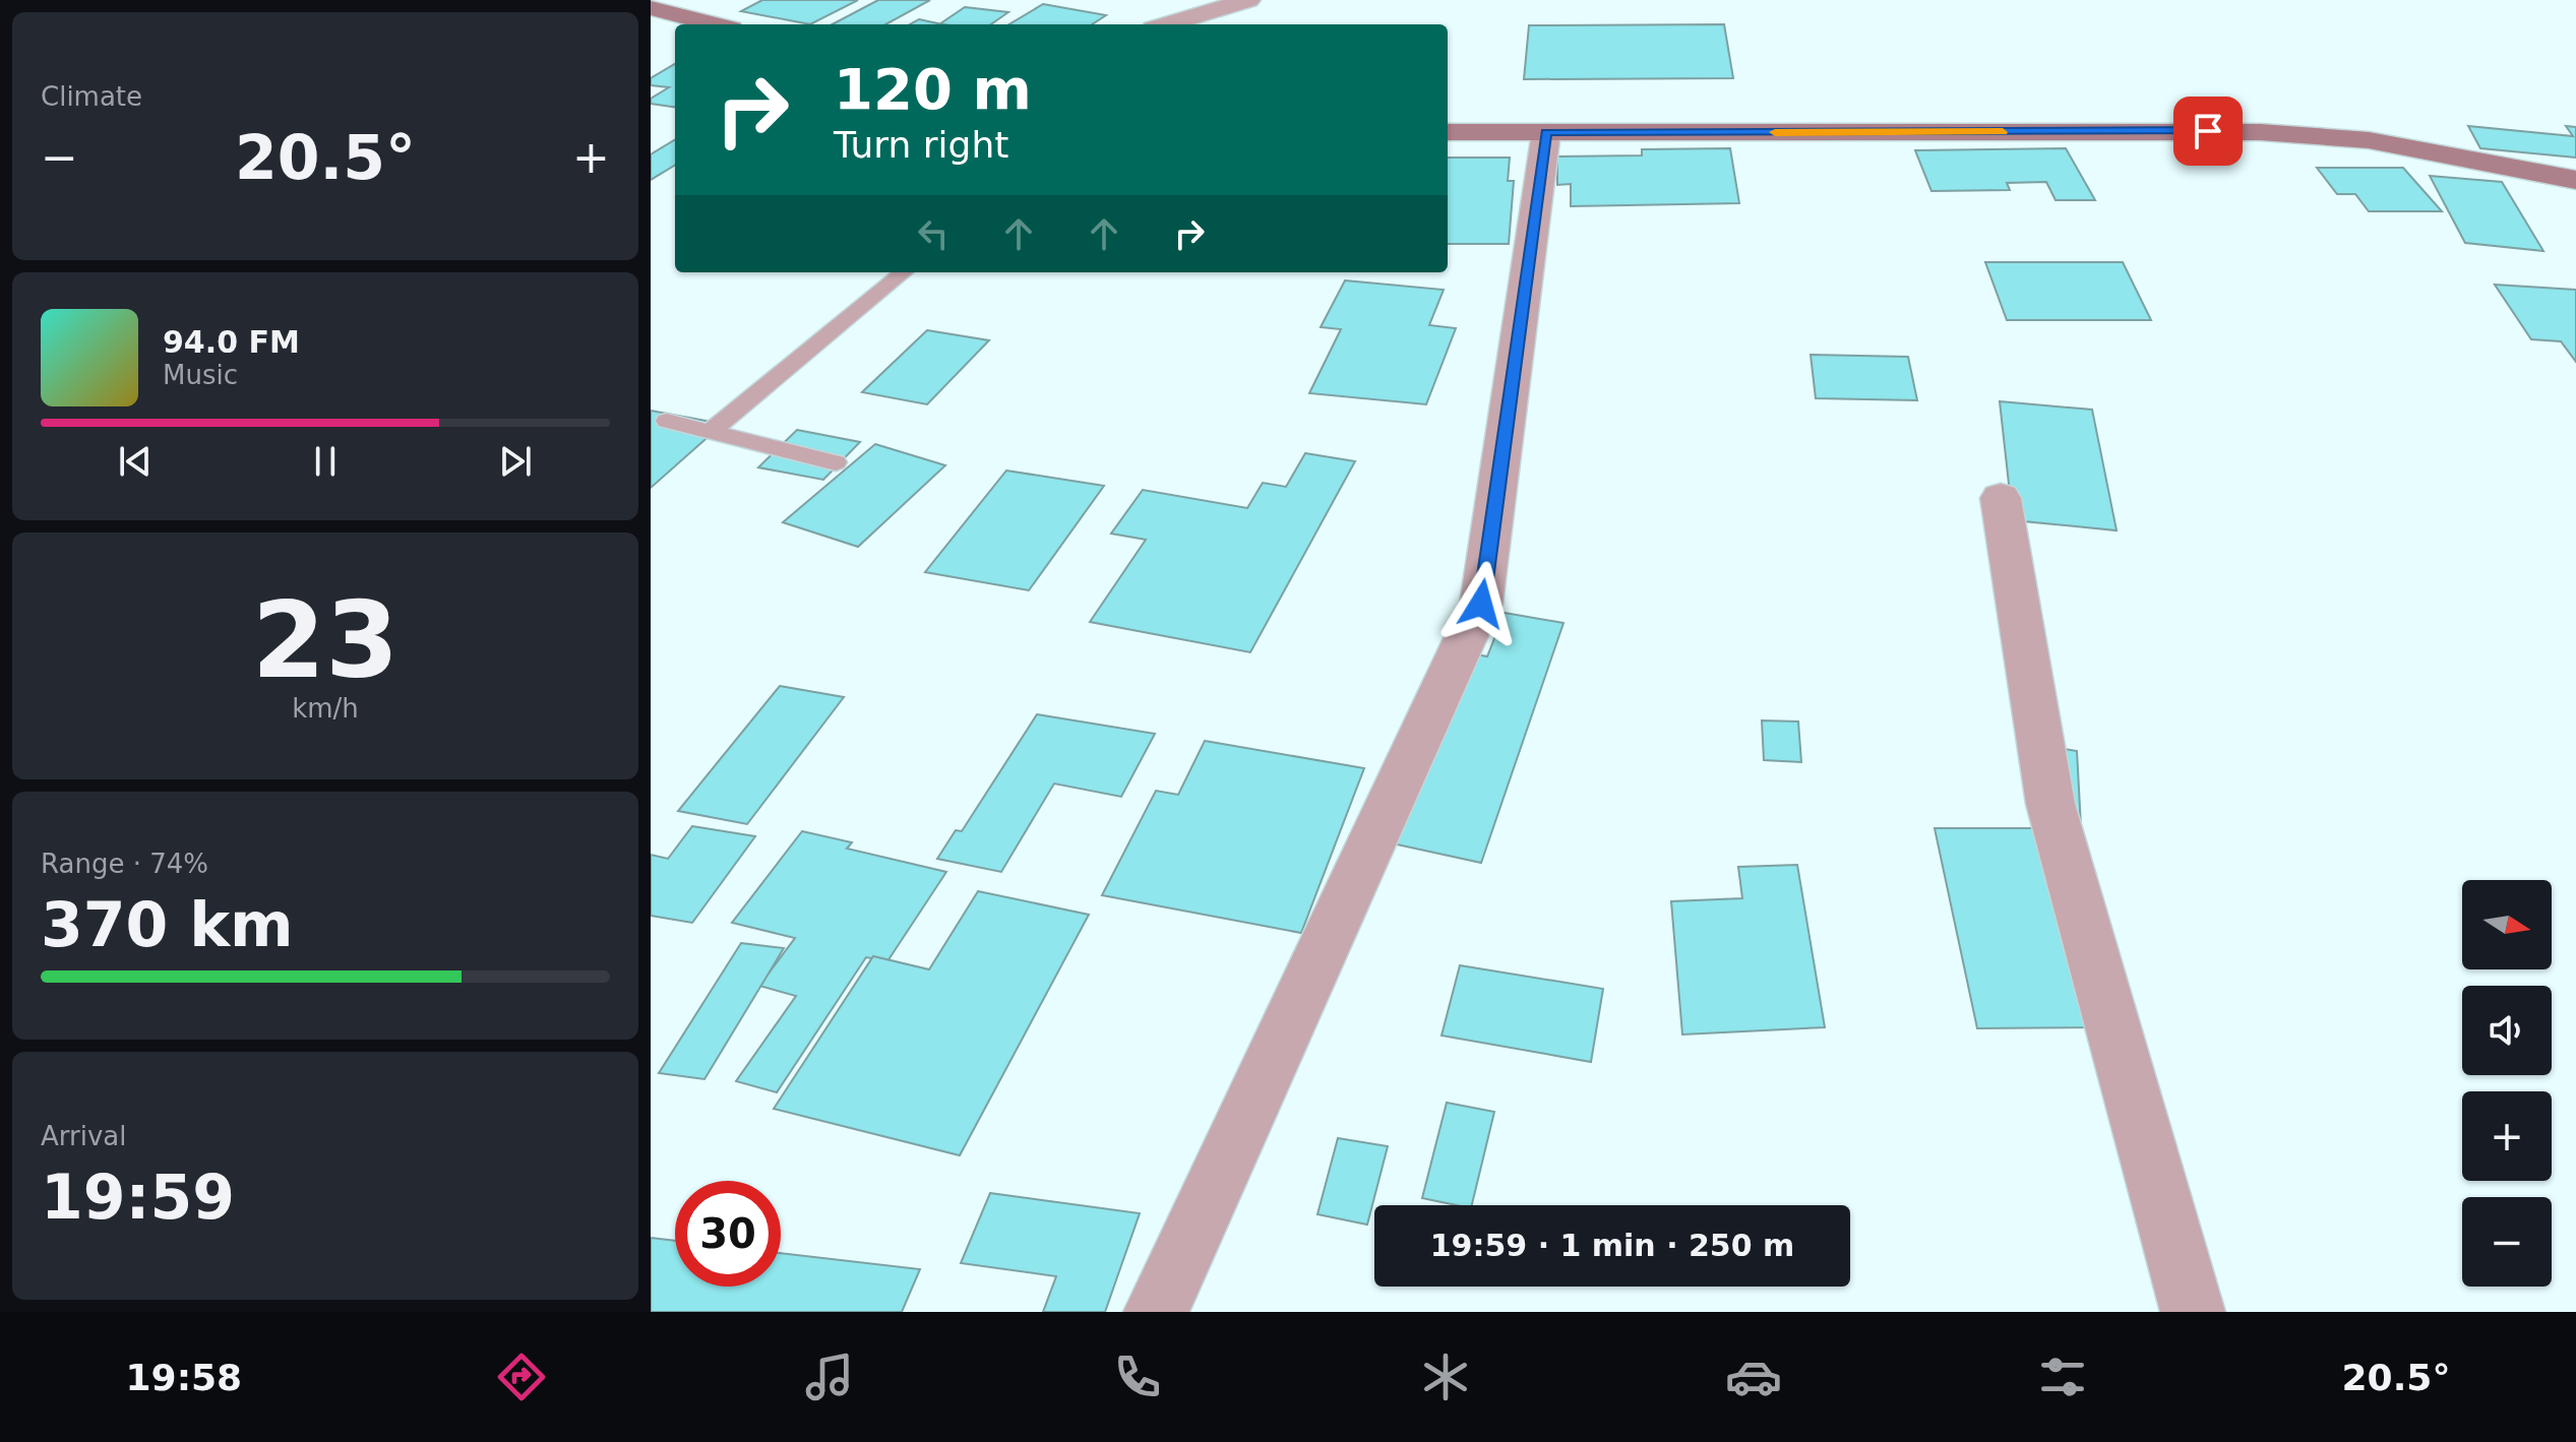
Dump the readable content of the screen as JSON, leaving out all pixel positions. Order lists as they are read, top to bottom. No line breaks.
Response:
{"north":"right","page":{"tile":["Climate",["23","km/h"],["Range · 74%","370 km"],["Arrival","19:59"]],"turn":["120 m","Turn right"],"heat":["−","20.5°","+"],"song":["94.0 FM","Music"],"map_buttons":["+","−"],"limit":"30","trip":"19:59 · 1 min · 250 m","tabs":["19:58","20.5°"]}}
